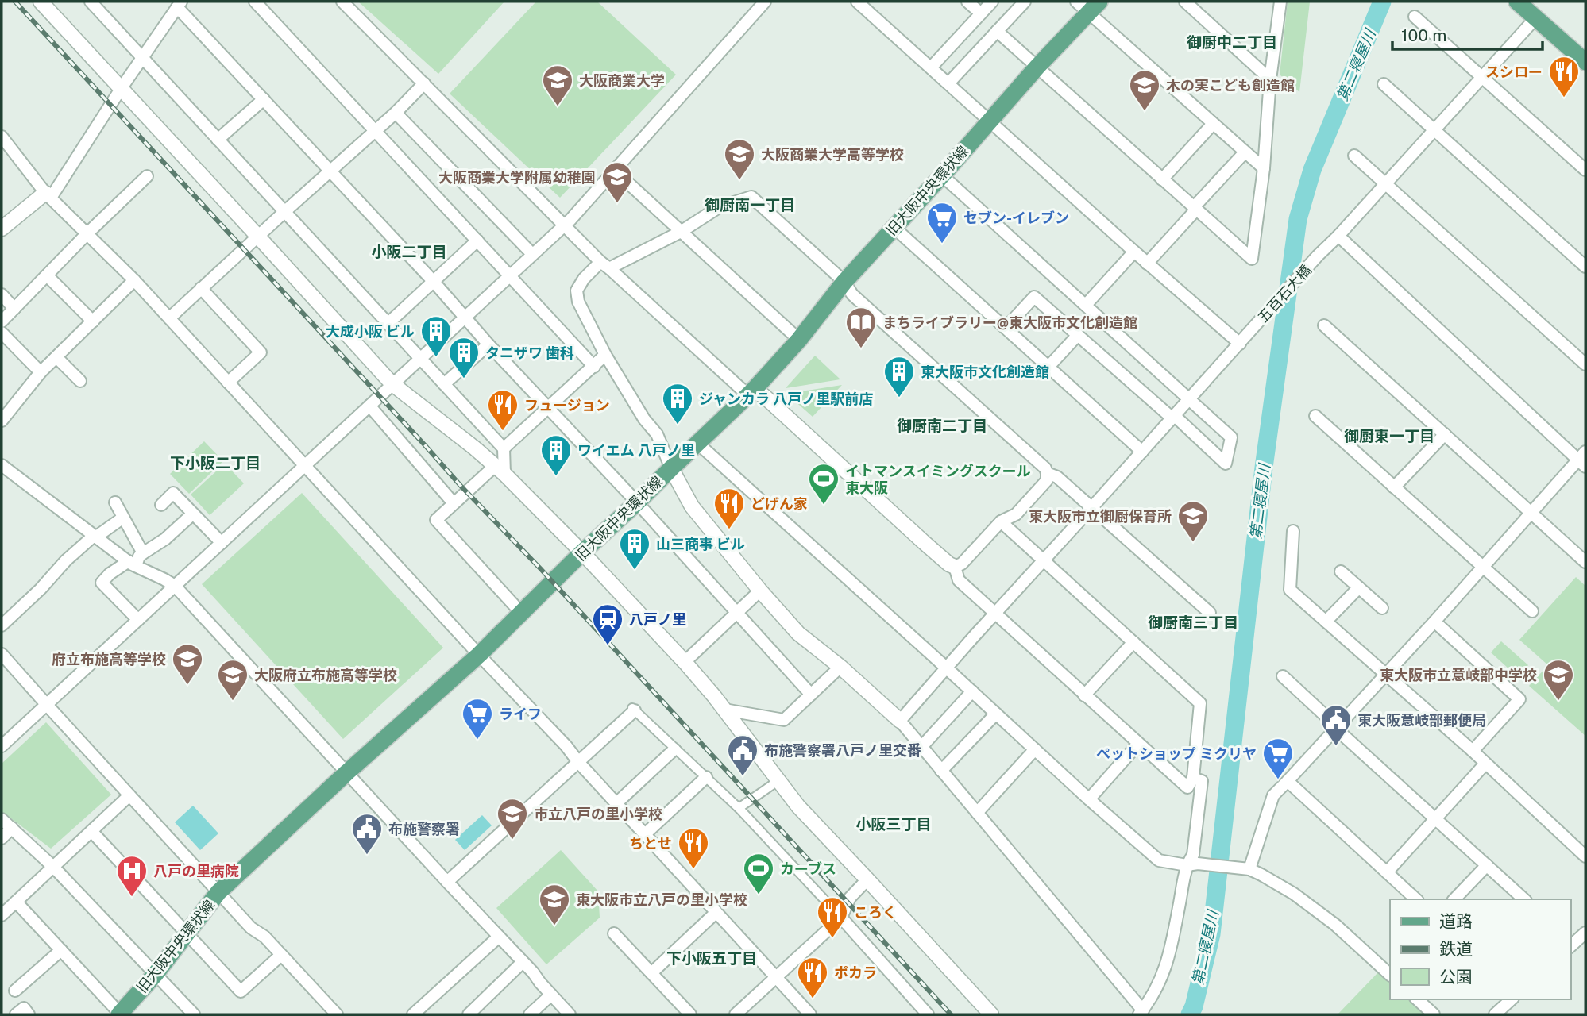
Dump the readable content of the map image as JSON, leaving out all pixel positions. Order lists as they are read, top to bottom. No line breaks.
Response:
{"streets":{"main road":["旧大阪中央環状線"],"street":["五百石大橋"]},"districts":["御厨中二丁目","御厨南一丁目","小阪二丁目","御厨南二丁目","御厨東一丁目","下小阪二丁目","御厨南三丁目","小阪三丁目","下小阪五丁目"],"water":["第二寝屋川"],"places":{"restaurant":["スシロー","フュージョン","どげん家","ちとせ","ころく","ポカラ"],"school or university":["大阪商業大学","木の実こども創造館","大阪商業大学高等学校","大阪商業大学附属幼稚園","東大阪市立御厨保育所","府立布施高等学校","大阪府立布施高等学校","東大阪市立意岐部中学校","市立八戸の里小学校","東大阪市立八戸の里小学校"],"supermarket":["セブン-イレブン","ライフ","ペットショップ ミクリヤ"],"library":["まちライブラリー@東大阪市文化創造館"],"building":["大成小阪 ビル","タニザワ 歯科","東大阪市文化創造館","ジャンカラ 八戸ノ里駅前店","ワイエム 八戸ノ里","山三商事 ビル"],"sports":["イトマンスイミングスクール 東大阪","カーブス"],"station":["八戸ノ里"],"public building":["東大阪意岐部郵便局","布施警察署八戸ノ里交番","布施警察署"],"hospital":["八戸の里病院"]},"legend":["道路","鉄道","公園"],"scale_bar":"100 m"}
